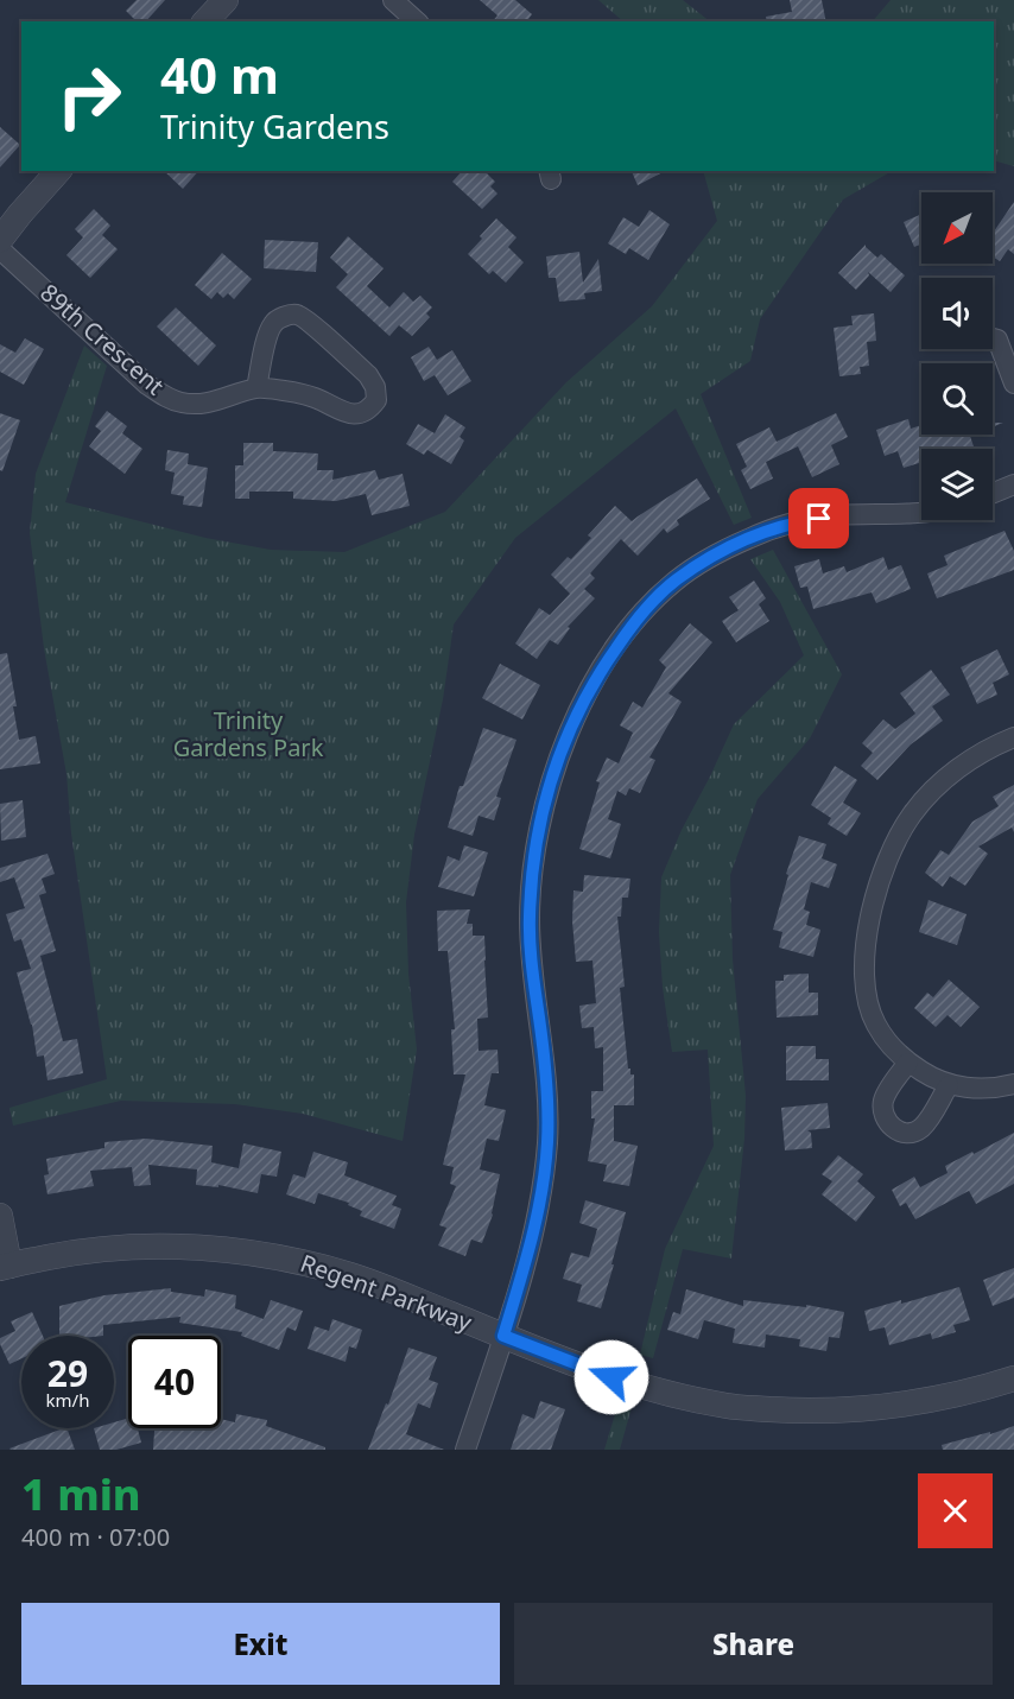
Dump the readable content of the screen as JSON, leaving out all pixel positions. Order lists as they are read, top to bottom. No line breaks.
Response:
{"streets":{"street":["89th Crescent","Regent Parkway"]},"parks":["Trinity Gardens Park"],"north":"bottom left","page":{"turn":["40 m","Trinity Gardens"],"speed":"29 km/h","limit":"40","heading":["1 min","400 m · 07:00"],"buttons":["Exit","Share"]}}
